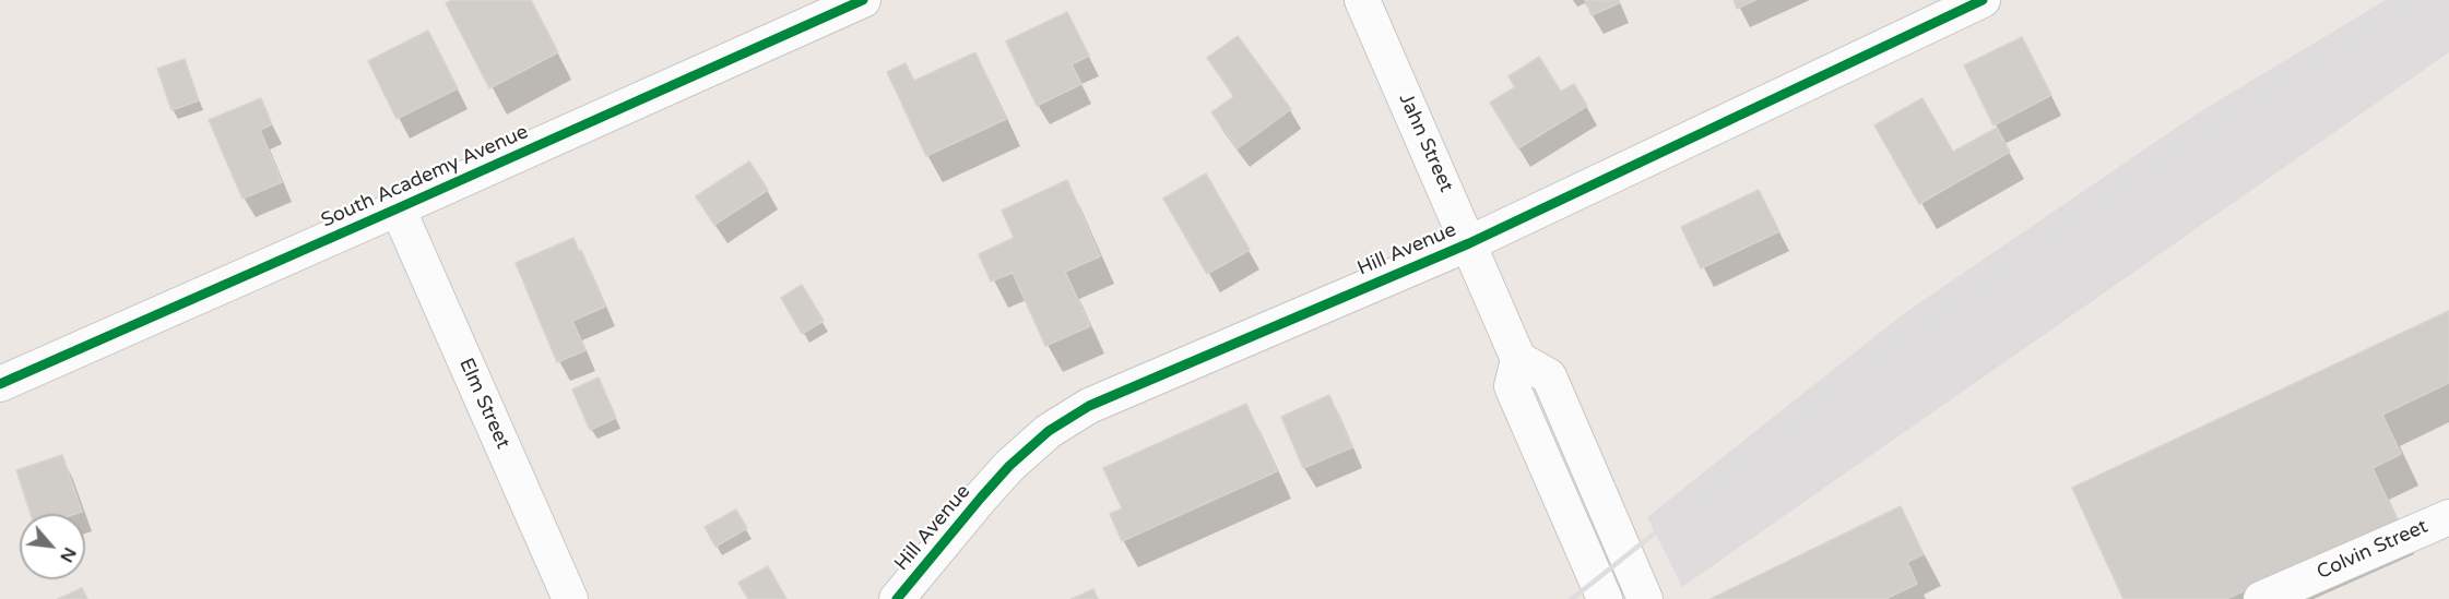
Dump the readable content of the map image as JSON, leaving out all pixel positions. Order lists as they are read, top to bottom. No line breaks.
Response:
{"streets":{"street":["Jahn Street","South Academy Avenue","Hill Avenue","Elm Street","Colvin Street"]},"crossings":[["Jahn Street","Hill Avenue"],["South Academy Avenue","Elm Street"]],"north":"bottom right"}
